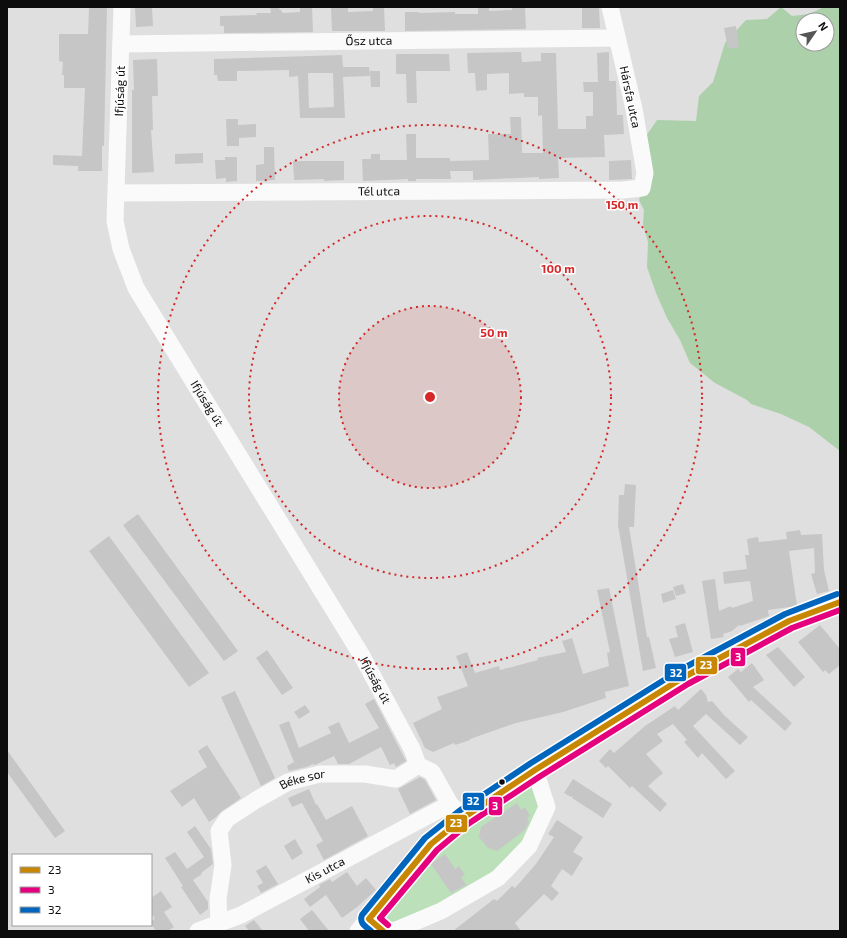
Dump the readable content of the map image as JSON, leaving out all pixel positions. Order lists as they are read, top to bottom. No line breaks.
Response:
{"streets":{"street":["Ősz utca","Ifjúság út","Hársfa utca","Tél utca","Béke sor","Kis utca"]},"crossings":[["Ősz utca","Ifjúság út"],["Ősz utca","Hársfa utca"],["Ifjúság út","Tél utca"],["Ifjúság út","Béke sor"],["Hársfa utca","Tél utca"],["Béke sor","Kis utca"]],"lines":["transit line 32","transit line 23","transit line 3"],"legend":["23","3","32"],"north":"top right","rings":["150 m","100 m","50 m"]}
